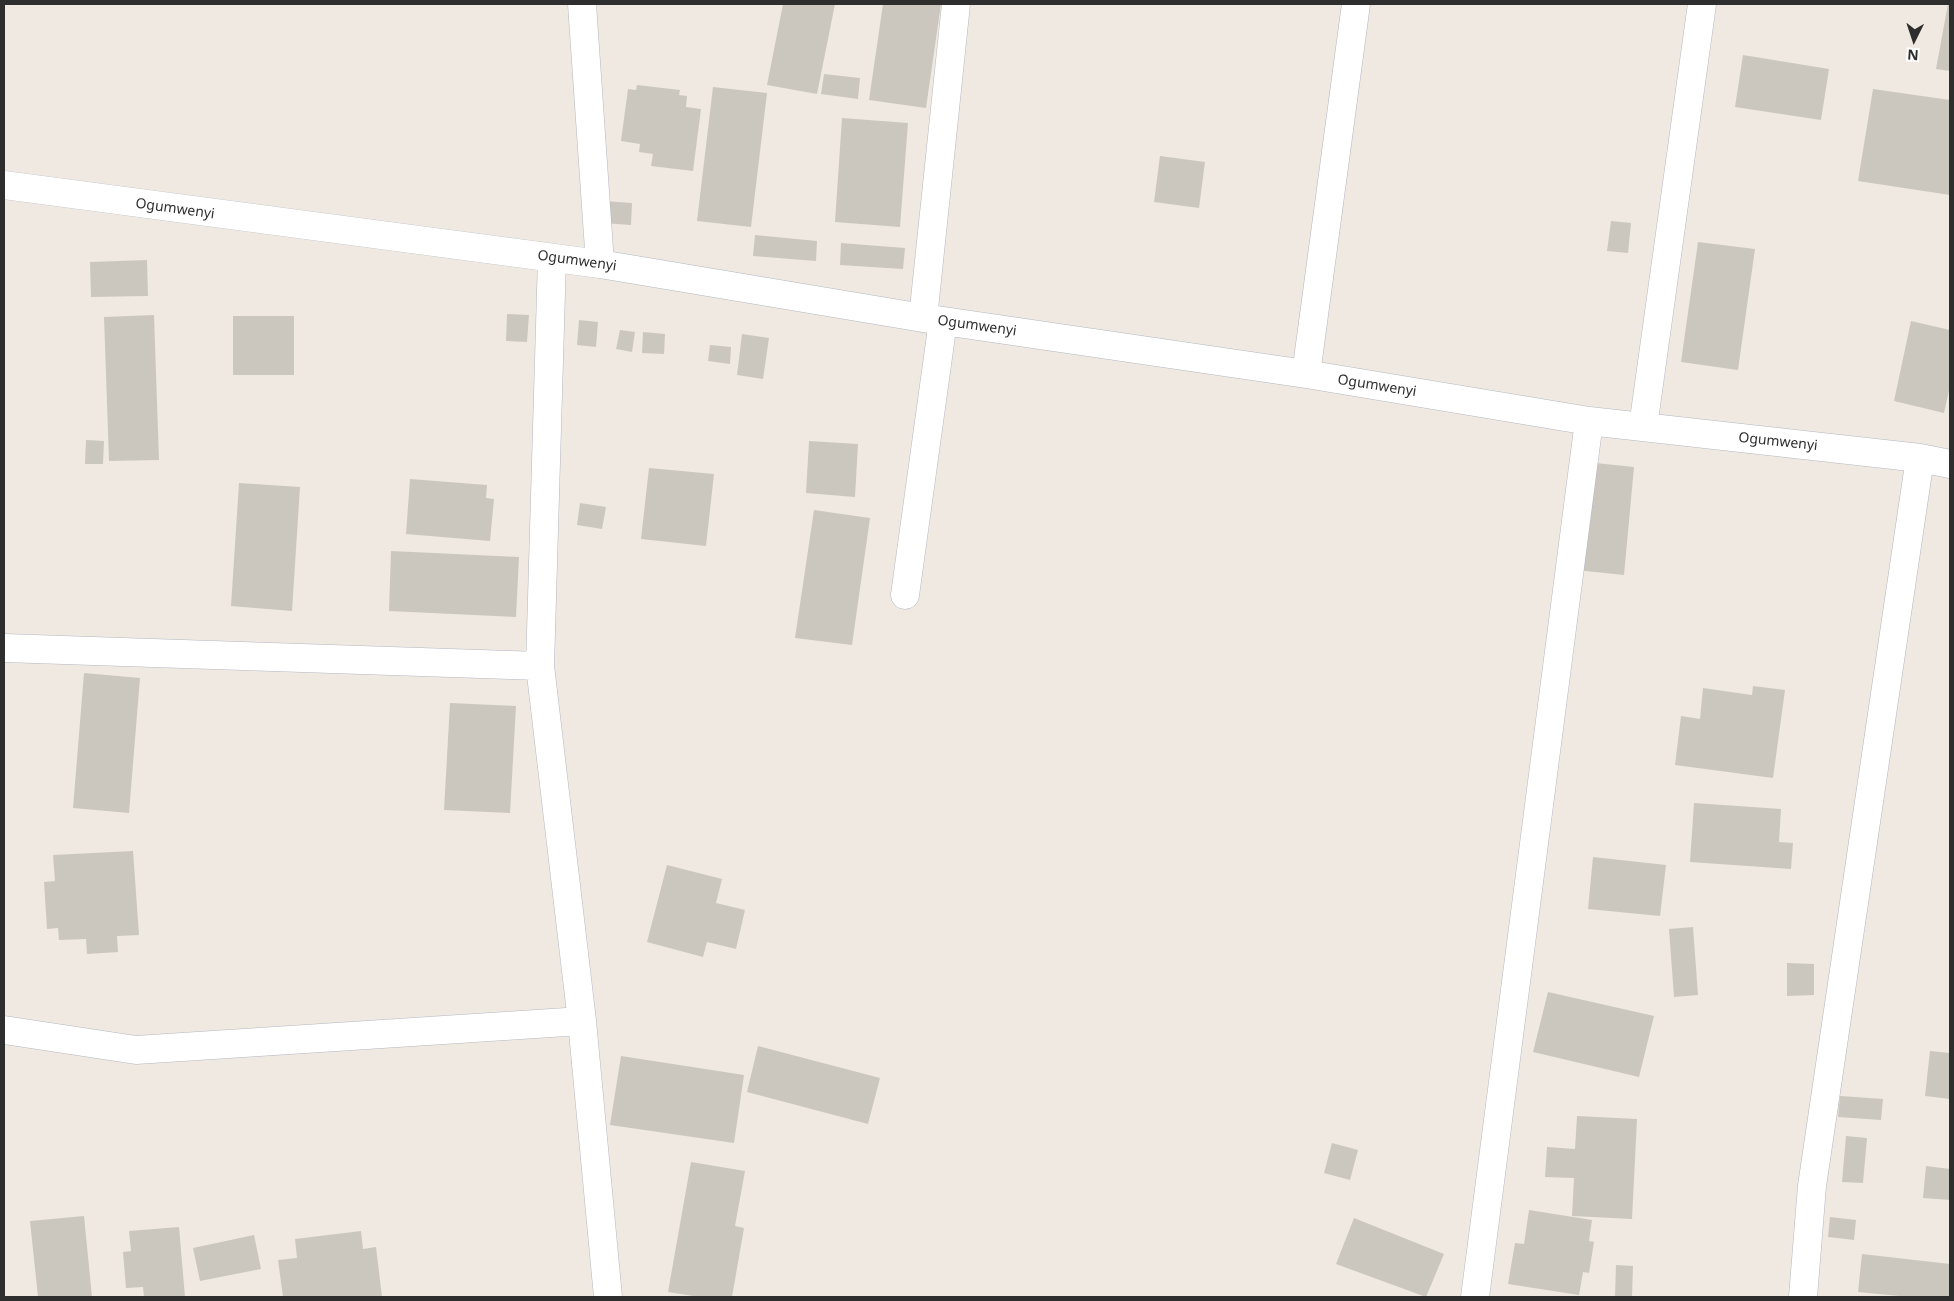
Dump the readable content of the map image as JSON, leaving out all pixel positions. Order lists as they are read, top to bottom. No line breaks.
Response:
{"streets":{"street":["Ogumwenyi"]},"north":"bottom"}
